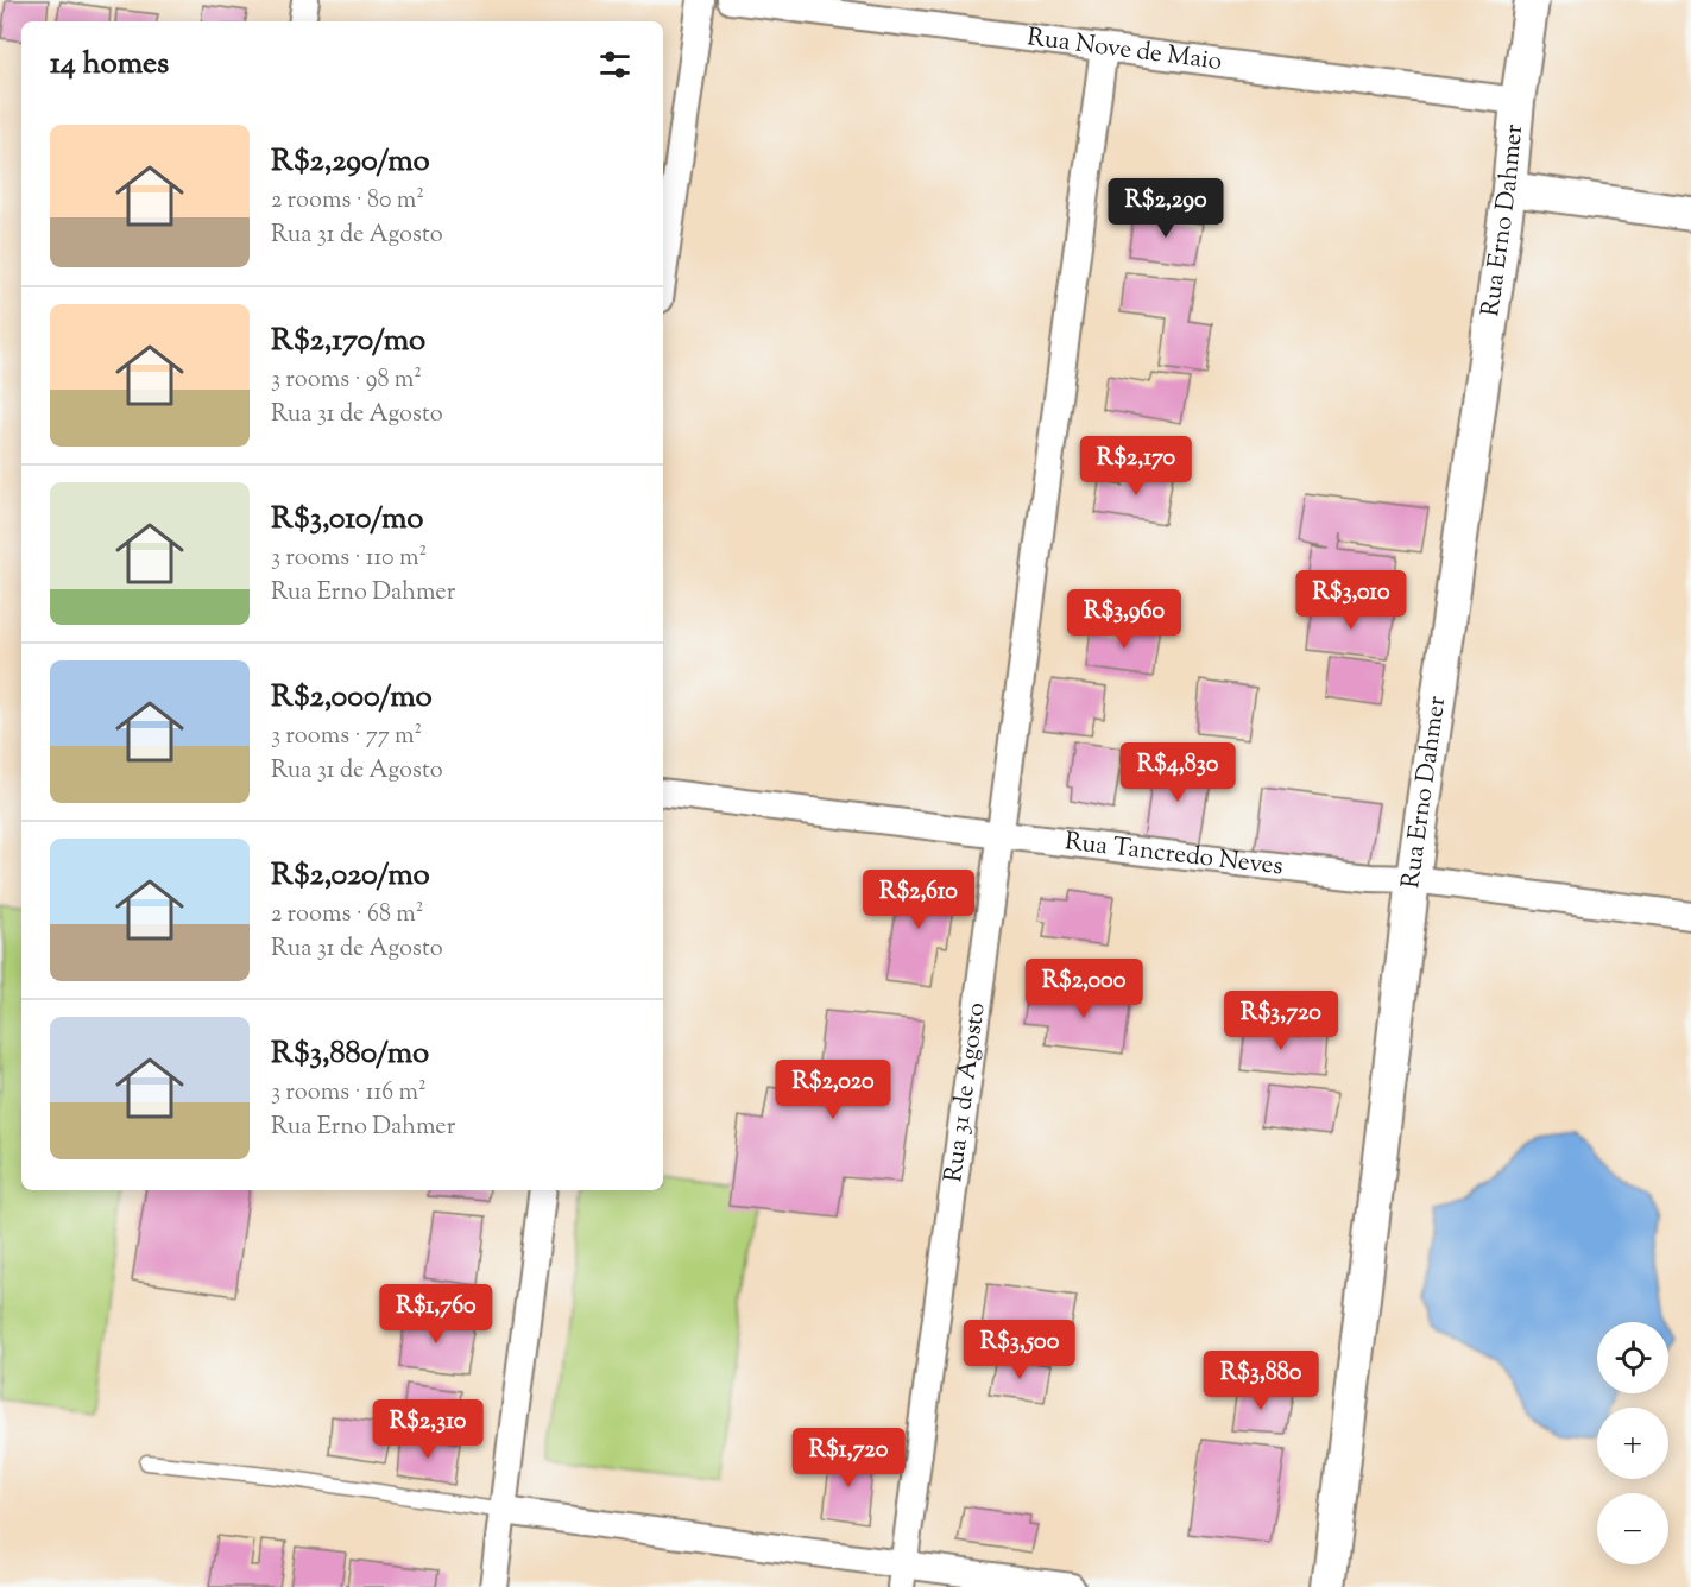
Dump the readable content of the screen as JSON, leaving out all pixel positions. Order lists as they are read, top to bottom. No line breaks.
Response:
{"streets":{"street":["Rua Nove de Maio","Rua Erno Dahmer","Rua Tancredo Neves","Rua 31 de Agosto"]},"crossings":[["Rua Nove de Maio","Rua Erno Dahmer"],["Rua Nove de Maio","Rua 31 de Agosto"],["Rua Erno Dahmer","Rua Tancredo Neves"],["Rua Tancredo Neves","Rua 31 de Agosto"]],"page":{"heading":"14 homes","list":[{"name":"R$2,290/mo","note":"2 rooms · 80 m² · Rua 31 de Agosto"},{"name":"R$2,170/mo","note":"3 rooms · 98 m² · Rua 31 de Agosto"},{"name":"R$3,010/mo","note":"3 rooms · 110 m² · Rua Erno Dahmer"},{"name":"R$2,000/mo","note":"3 rooms · 77 m² · Rua 31 de Agosto"},{"name":"R$2,020/mo","note":"2 rooms · 68 m² · Rua 31 de Agosto"},{"name":"R$3,880/mo","note":"3 rooms · 116 m² · Rua Erno Dahmer"}],"price":["R$2,290","R$2,170","R$3,010","R$3,960","R$4,830","R$2,610","R$2,000","R$3,720","R$2,020","R$1,760","R$3,500","R$3,880","R$2,310","R$1,720"],"map_buttons":["+","−"]}}
